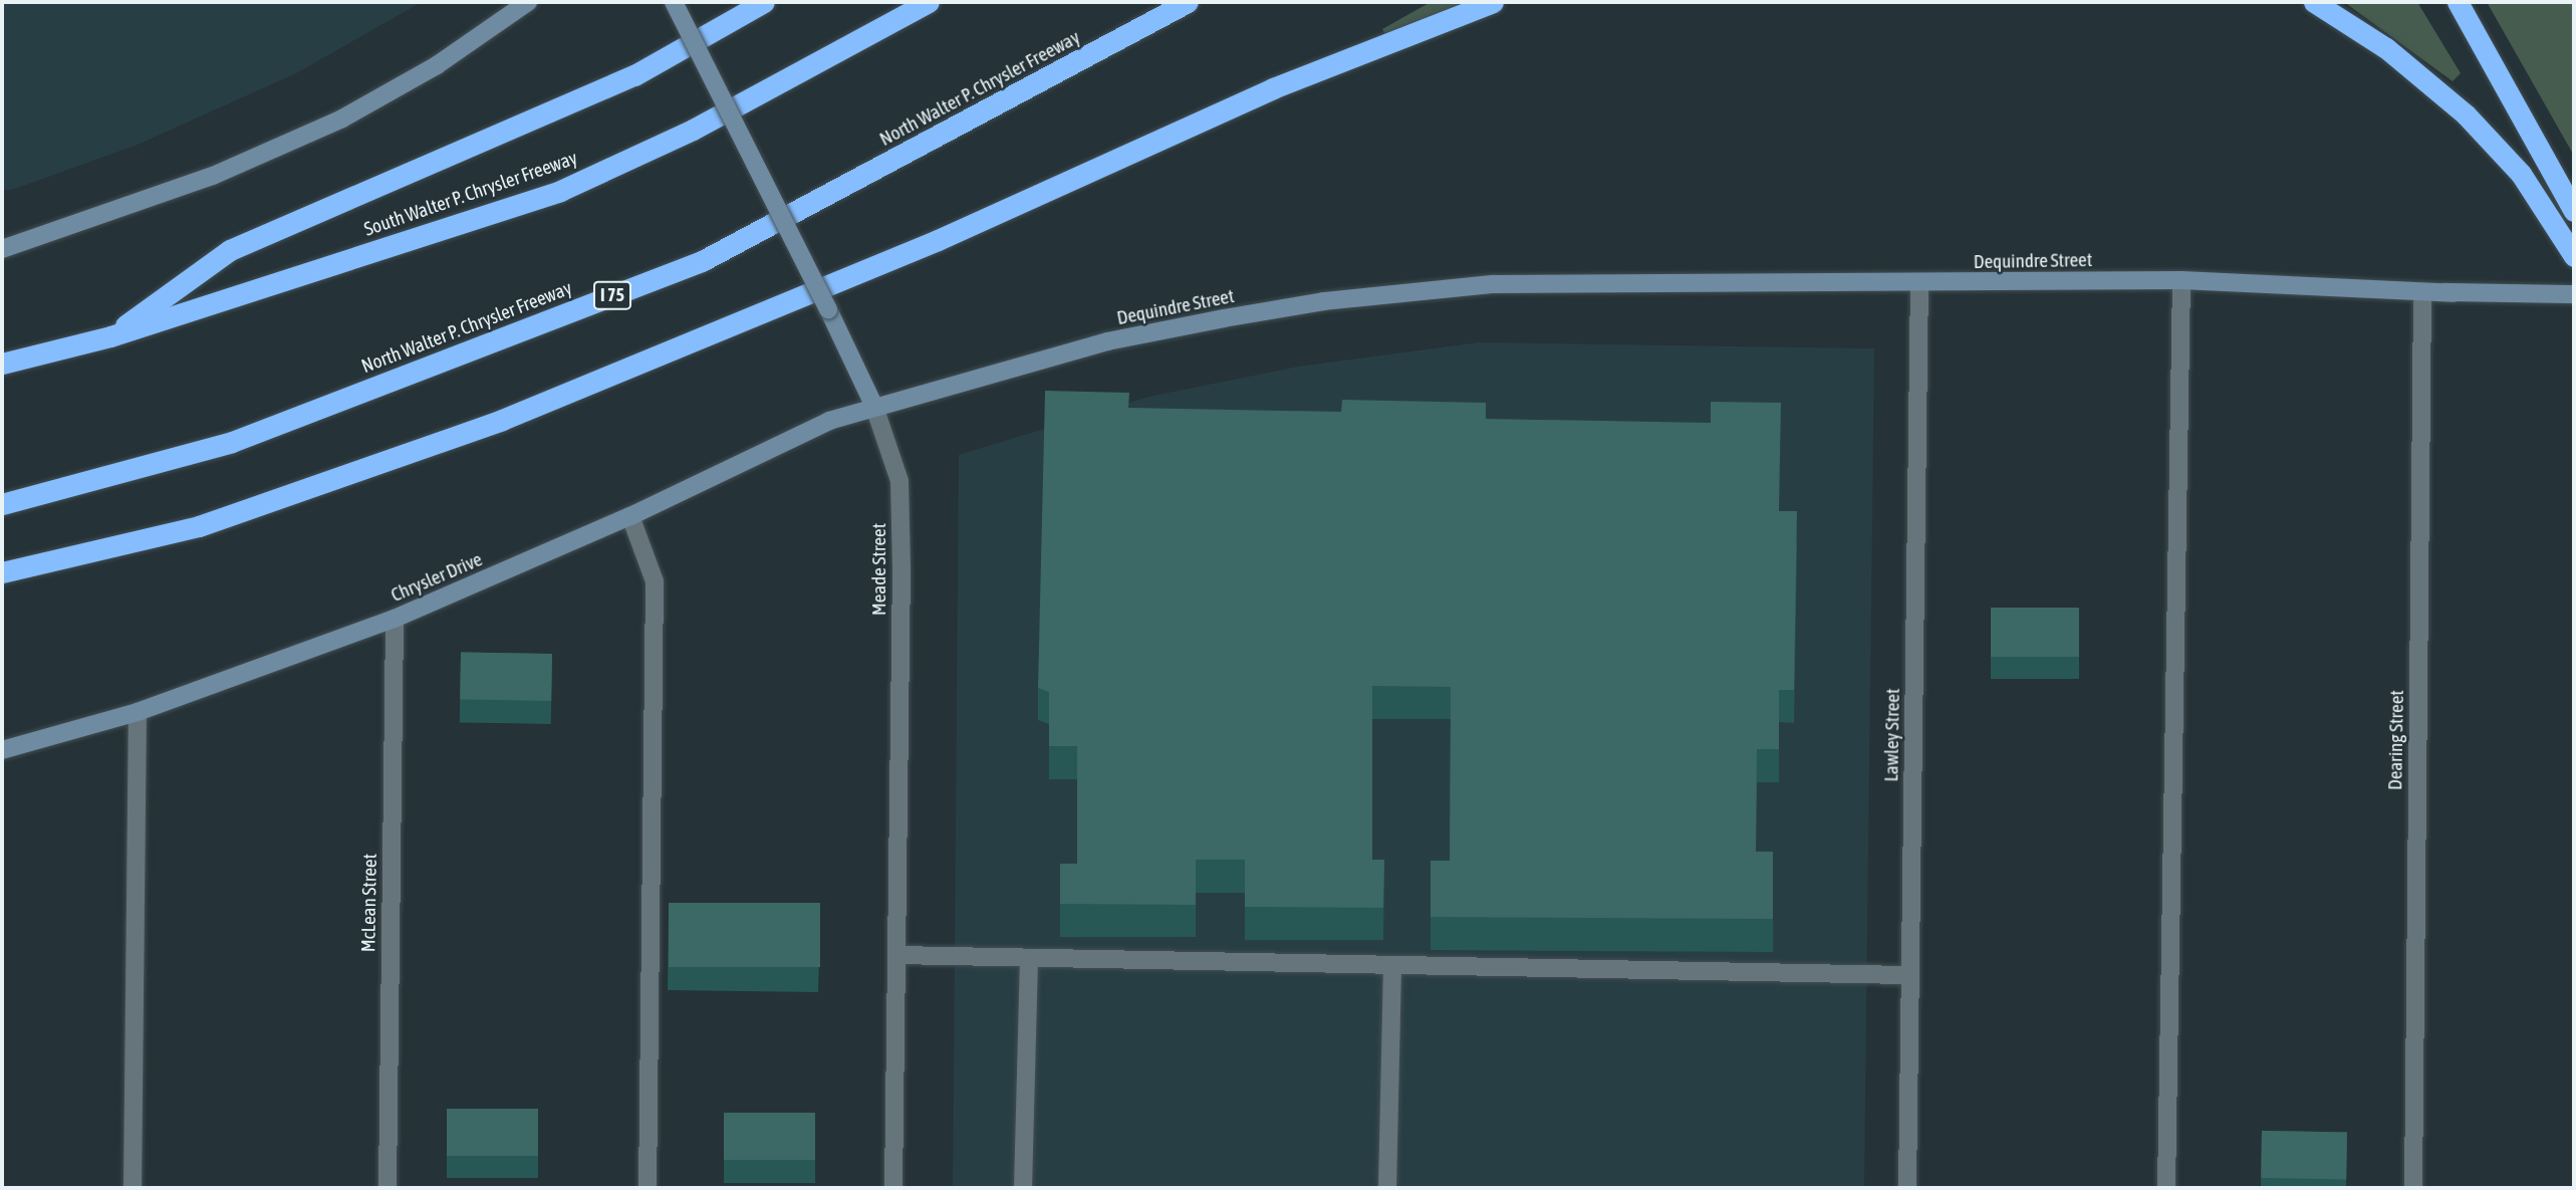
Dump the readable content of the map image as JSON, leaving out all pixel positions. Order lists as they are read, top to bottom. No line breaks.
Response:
{"streets":{"highway":["North Walter P. Chrysler Freeway","South Walter P. Chrysler Freeway","I 75"],"street":["Dequindre Street","Meade Street","Chrysler Drive","Lawley Street","Dearing Street","McLean Street"]},"crossings":[["Dequindre Street","Meade Street"],["Dequindre Street","Chrysler Drive"],["Dequindre Street","Lawley Street"],["Dequindre Street","Dearing Street"],["Meade Street","Chrysler Drive"],["Chrysler Drive","McLean Street"]]}
